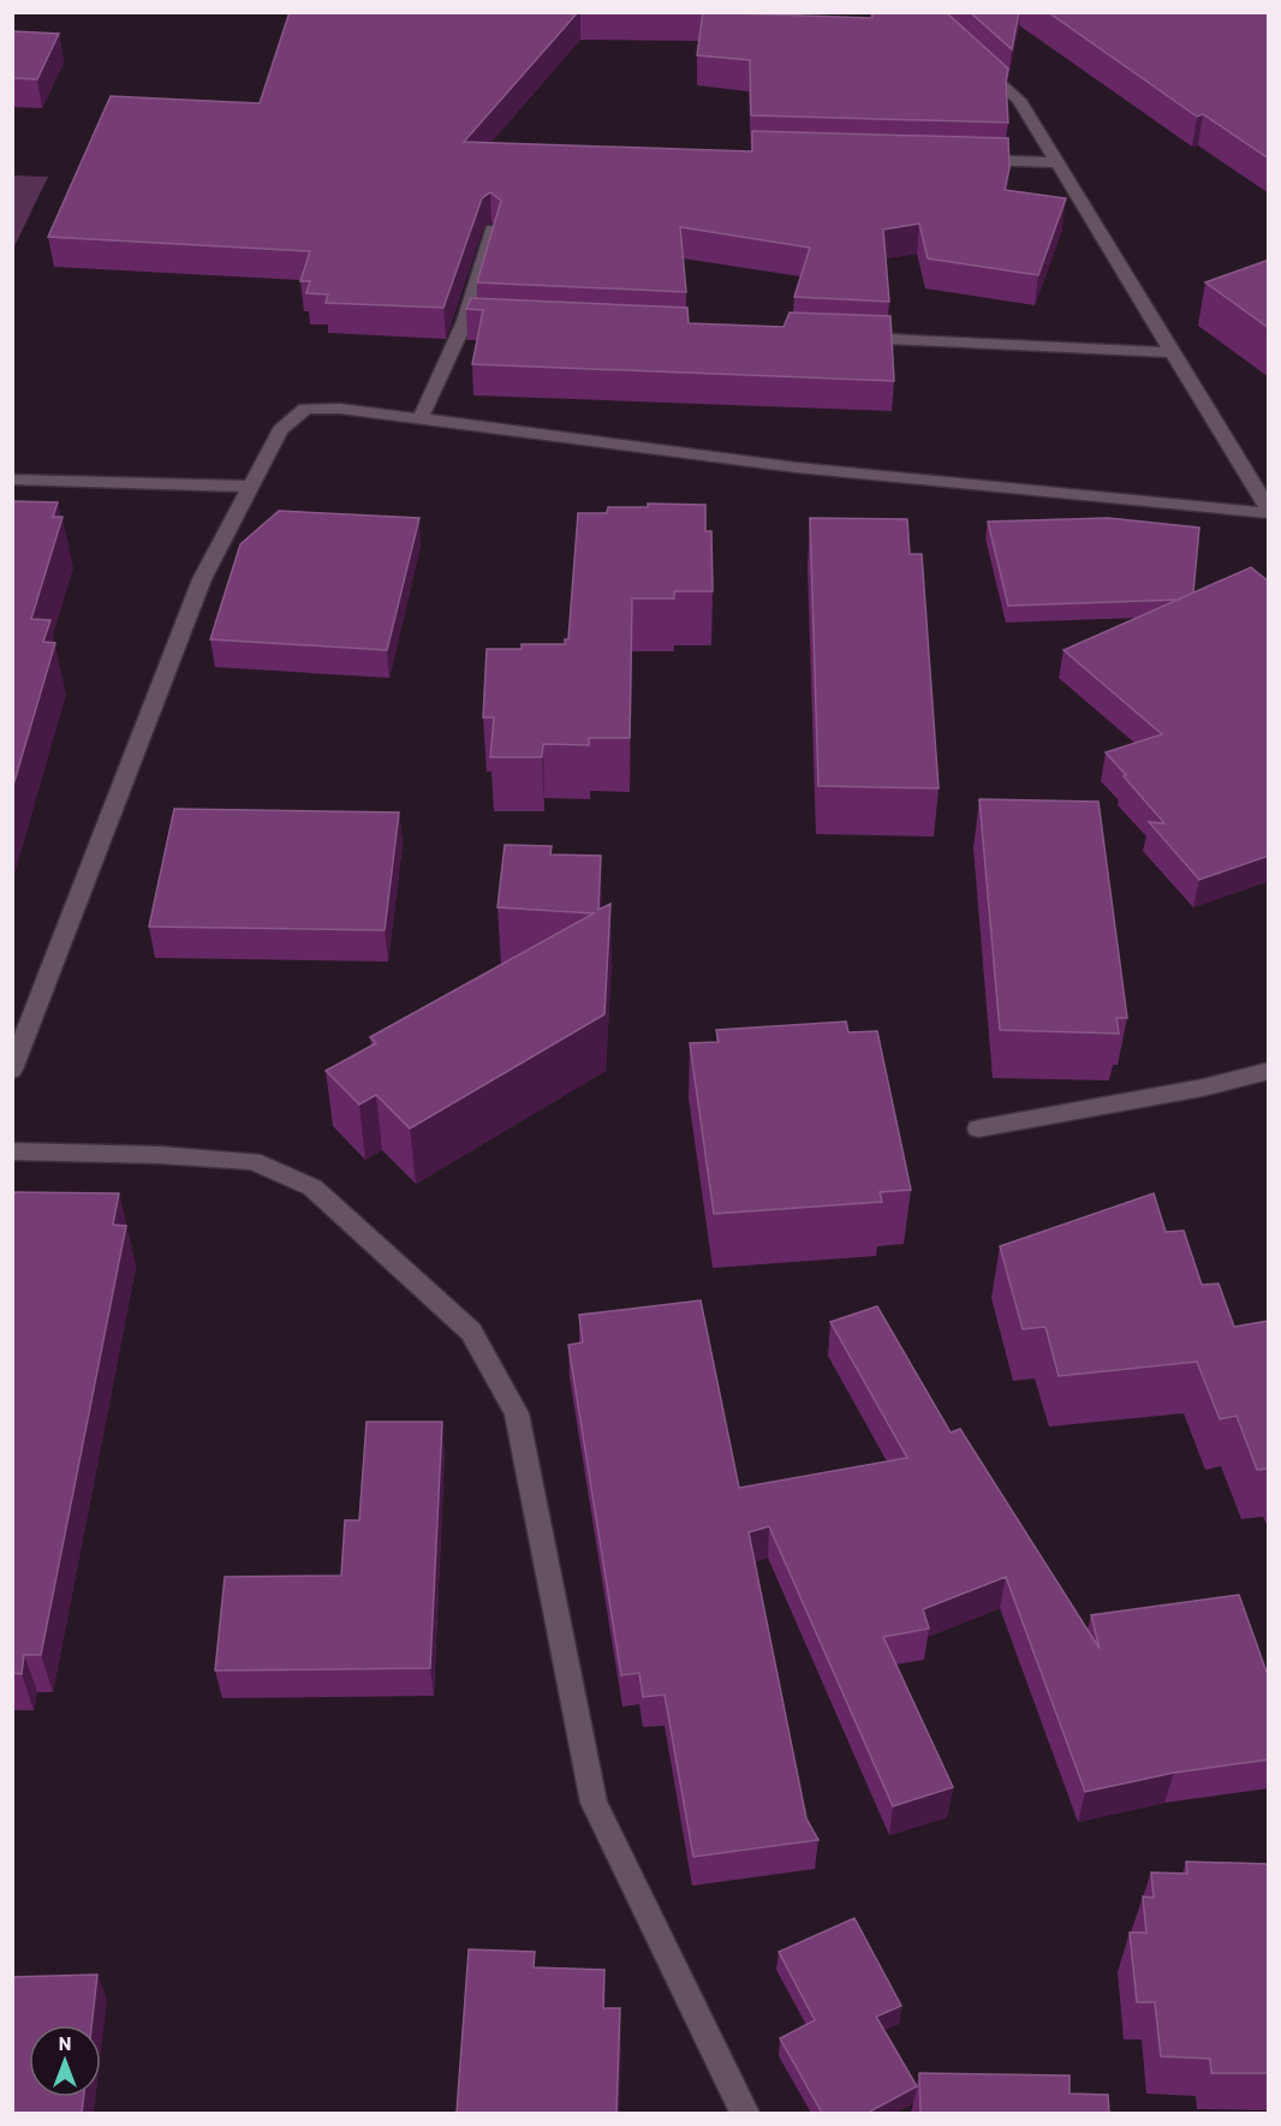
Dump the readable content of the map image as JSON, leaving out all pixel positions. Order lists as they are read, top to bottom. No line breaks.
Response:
{"north":"top"}
